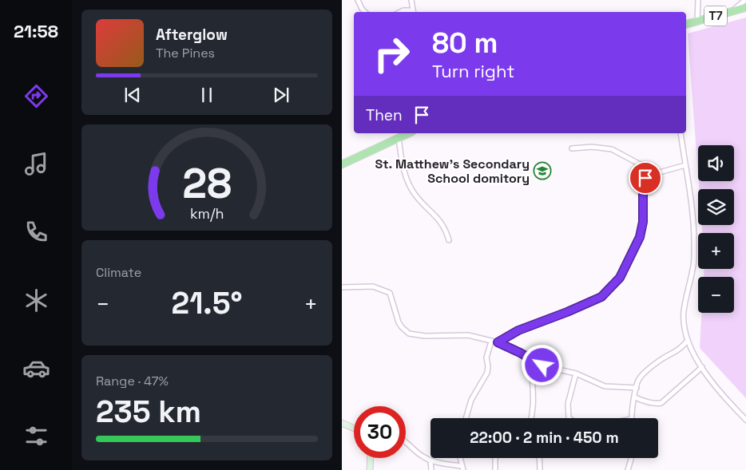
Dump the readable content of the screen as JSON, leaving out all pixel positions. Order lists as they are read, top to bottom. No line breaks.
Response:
{"streets":{"highway":["T7"]},"places":{"school or university":["St. Matthew's Secondary School domitory"]},"page":{"tabs":"21:58","turn":["80 m","Turn right"],"song":["Afterglow","The Pines"],"then":"Then","map_buttons":["+","−"],"tile":["Climate",["Range · 47%","235 km"]],"heat":["−","21.5°","+"],"limit":"30","trip":"22:00 · 2 min · 450 m","gauge":["28","km/h"]}}
